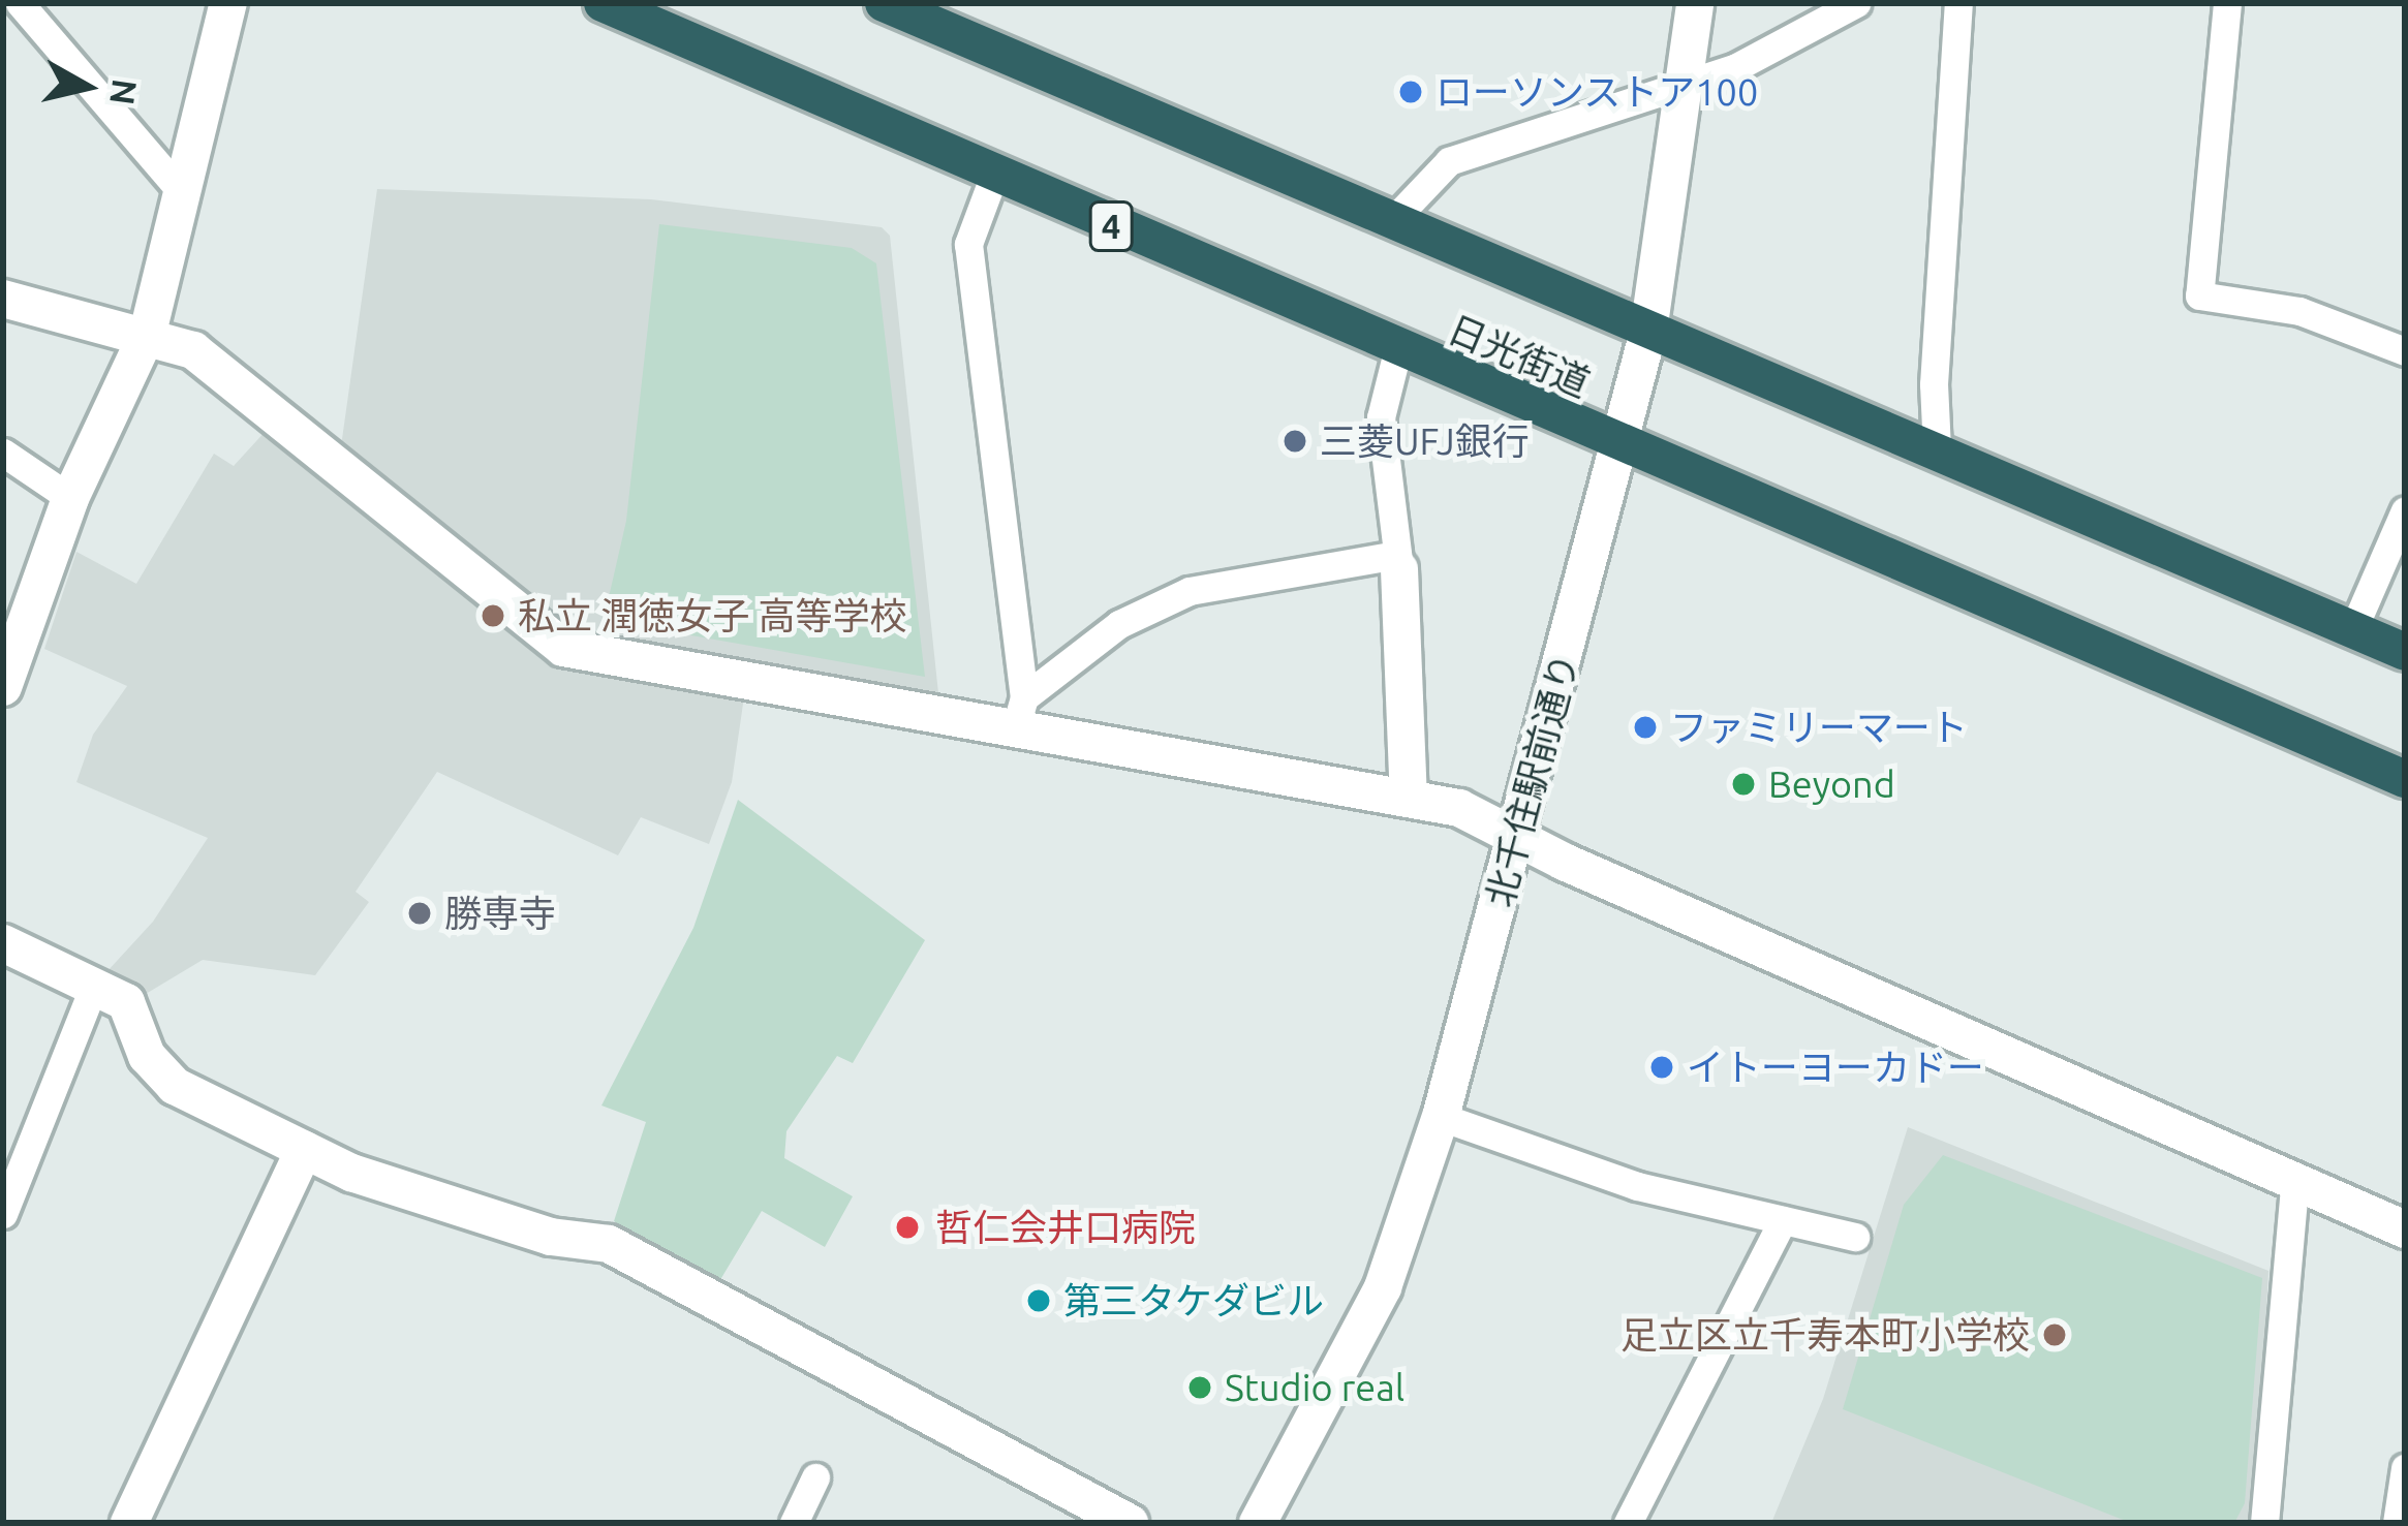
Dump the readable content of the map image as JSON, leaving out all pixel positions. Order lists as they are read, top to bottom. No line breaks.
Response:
{"streets":{"highway":["4","日光街道"],"street":["北千住駅前通り"]},"crossings":[["日光街道","北千住駅前通り"]],"places":["ローソンストア100","三菱UFJ銀行","私立 潤徳女子 高等学校","ファミリーマート","Beyond","勝専寺","イトーヨーカドー","哲仁会井口病院","第三タケダビル","足立区立千寿本町小学校","Studio real"],"north":"right"}
